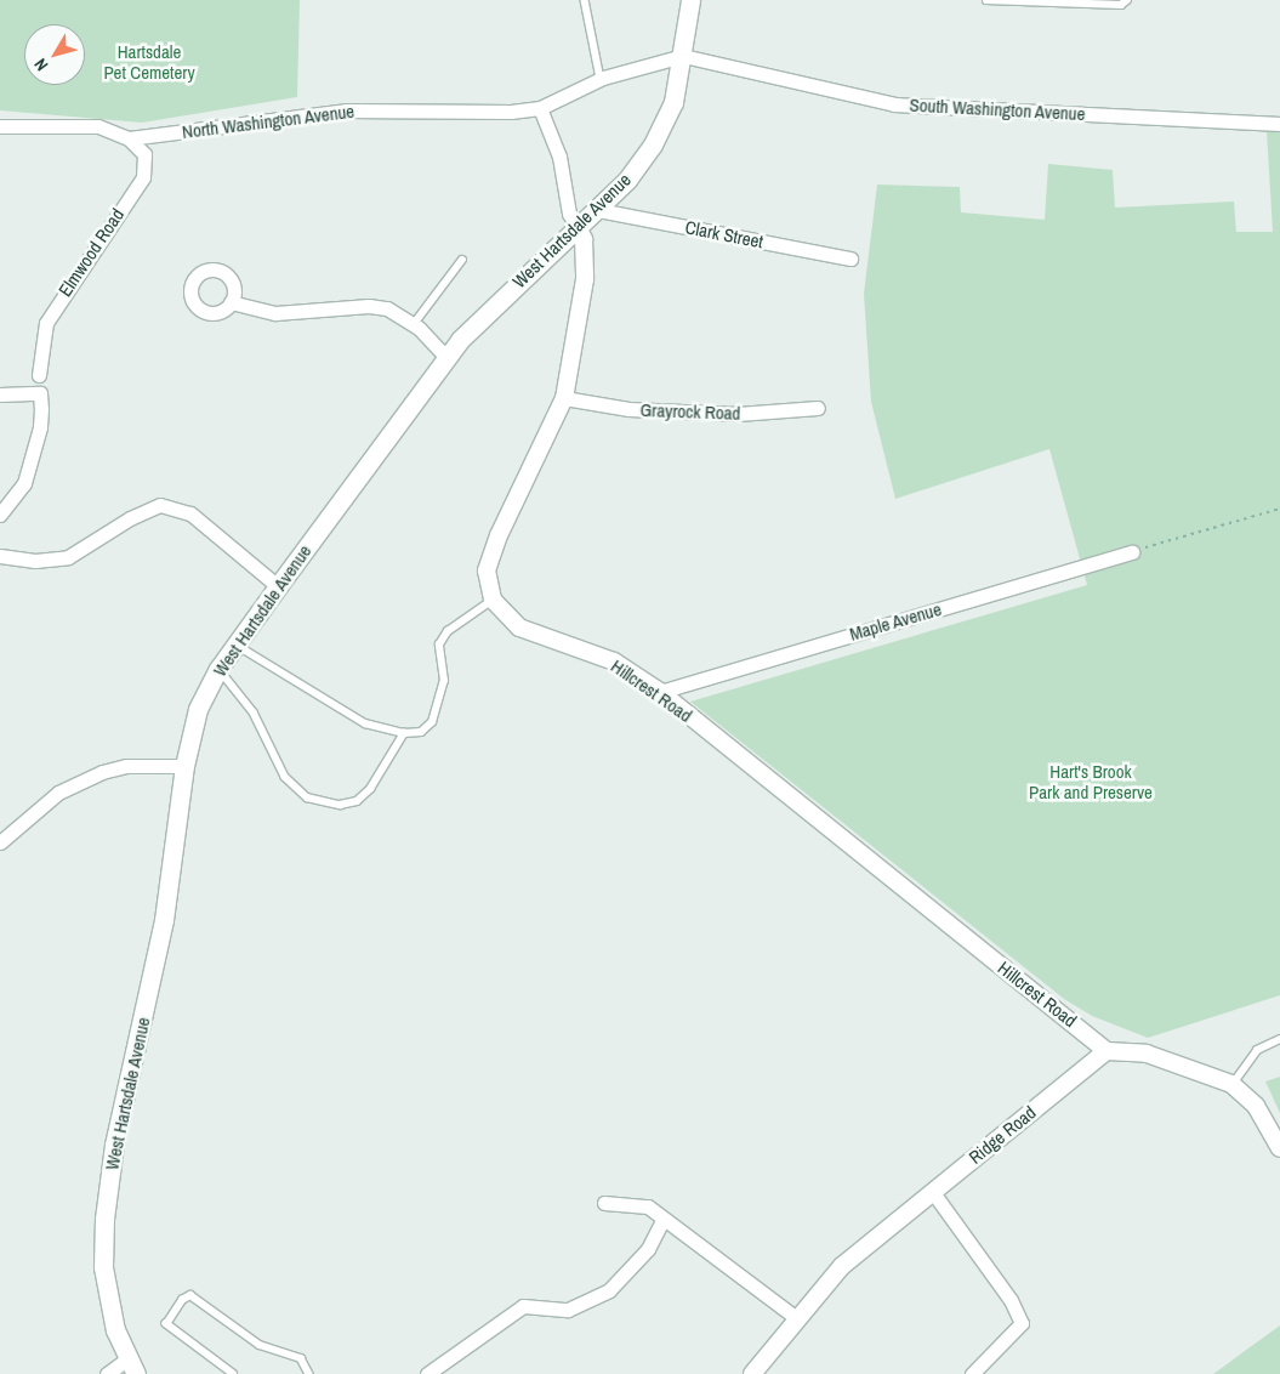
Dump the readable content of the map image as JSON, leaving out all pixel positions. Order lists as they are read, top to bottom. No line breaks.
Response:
{"streets":{"main road":["West Hartsdale Avenue"],"street":["South Washington Avenue","North Washington Avenue","Clark Street","Elmwood Road","Grayrock Road","Maple Avenue","Hillcrest Road","Ridge Road"]},"crossings":[["South Washington Avenue","North Washington Avenue"],["South Washington Avenue","West Hartsdale Avenue"],["North Washington Avenue","West Hartsdale Avenue"],["North Washington Avenue","Elmwood Road"],["West Hartsdale Avenue","Clark Street"],["Maple Avenue","Hillcrest Road"],["Hillcrest Road","Ridge Road"]],"parks":["Hartsdale Pet Cemetery","Hart's Brook Park and Preserve"],"north":"bottom left"}
